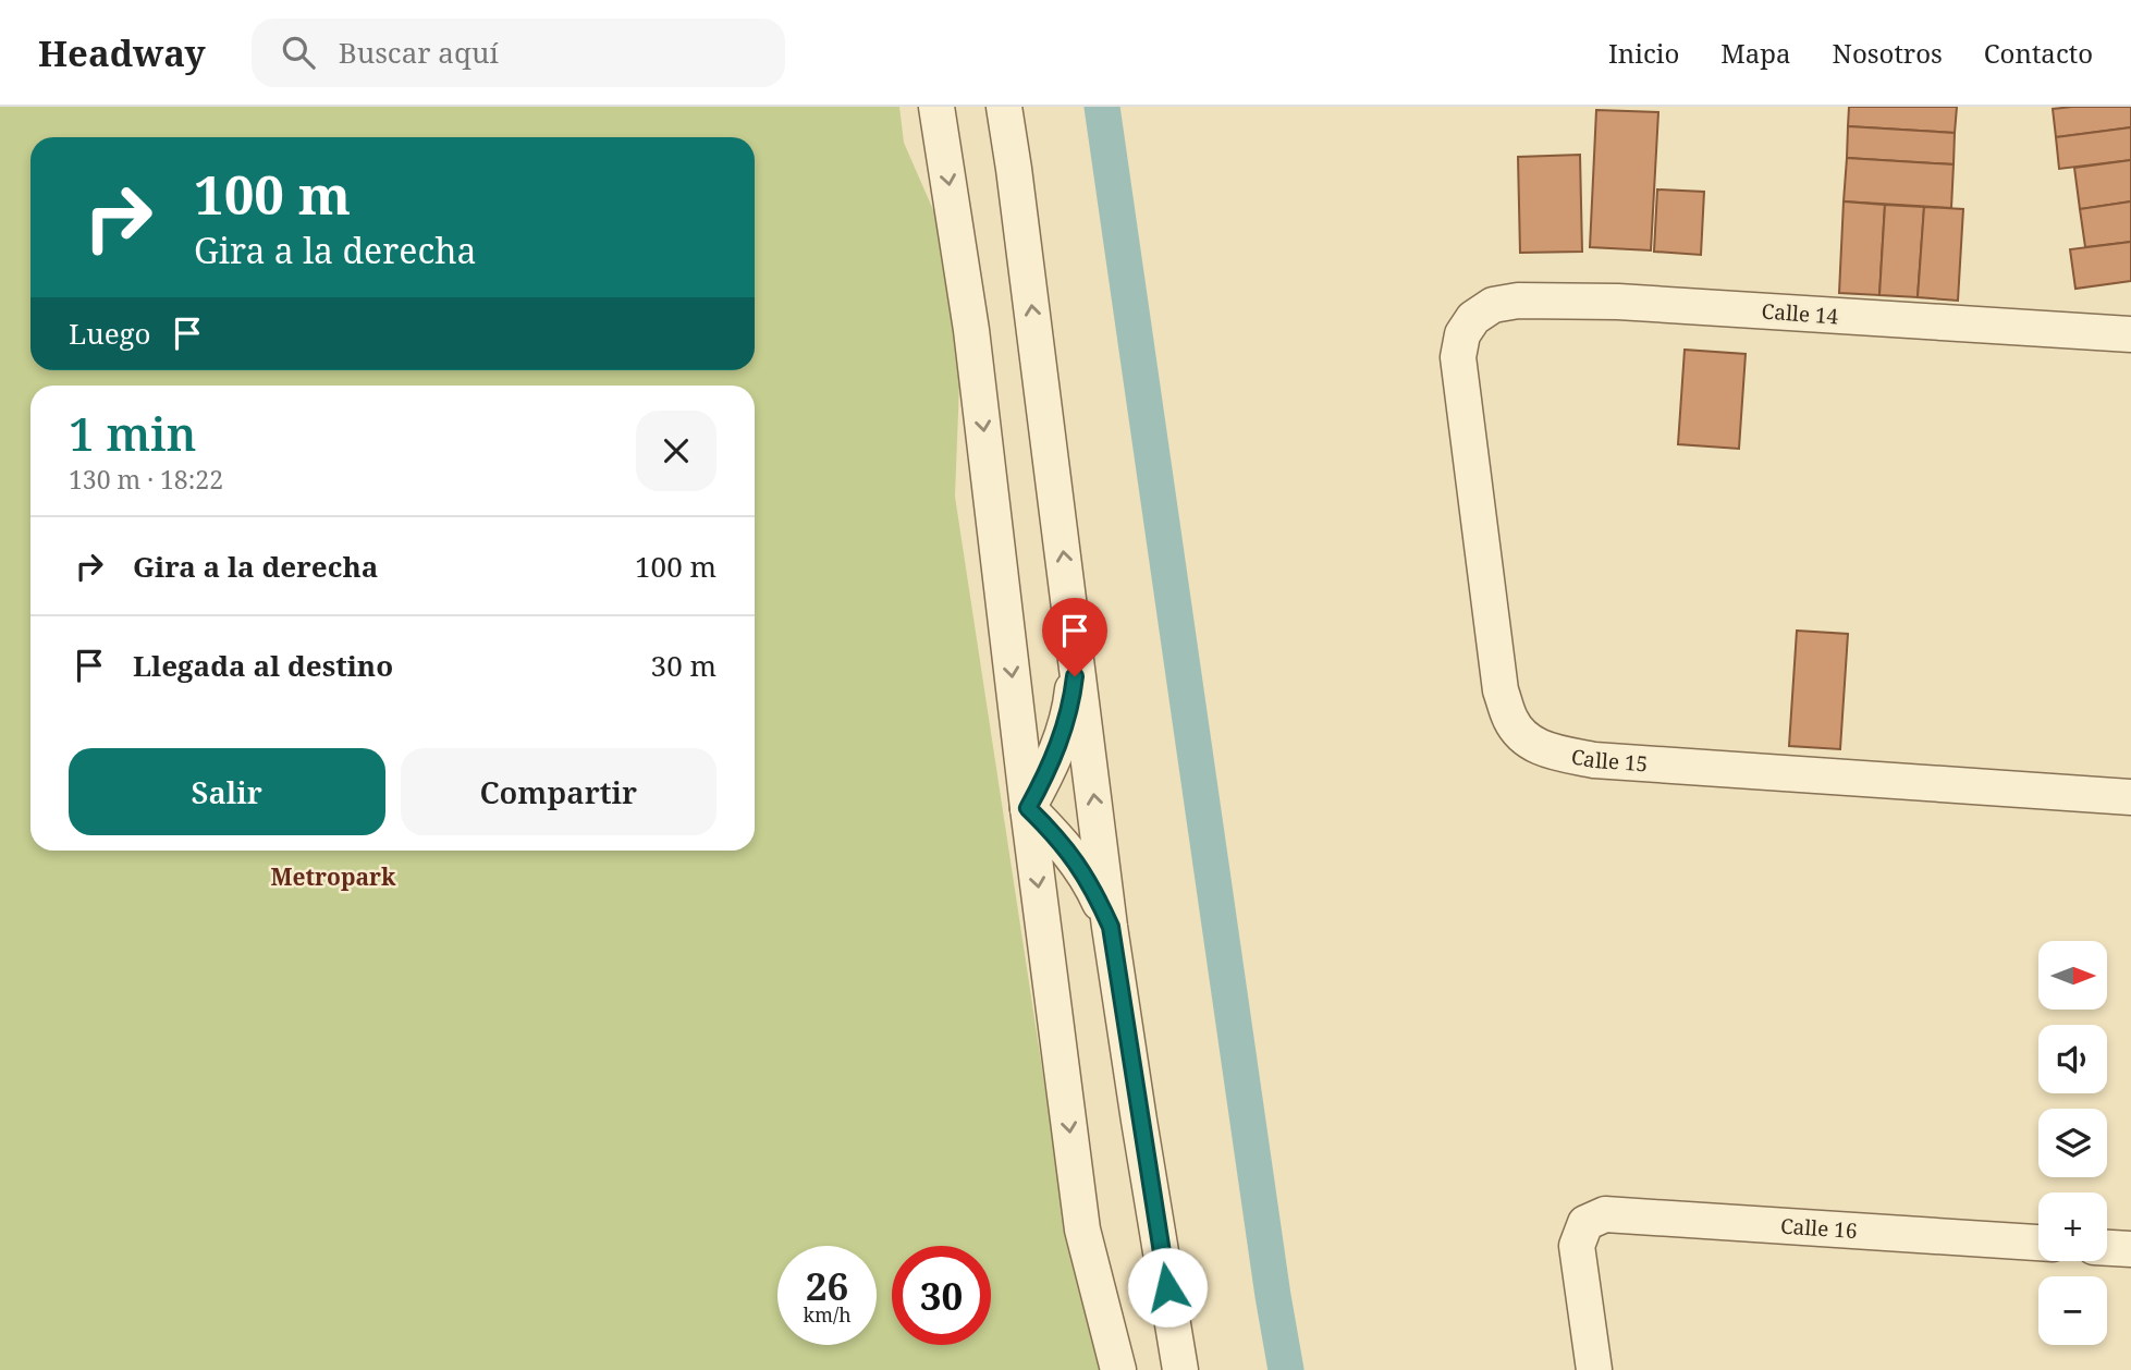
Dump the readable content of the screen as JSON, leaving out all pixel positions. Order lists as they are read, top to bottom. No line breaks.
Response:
{"streets":{"street":["Calle 14","Calle 15","Calle 16"]},"crossings":[["Calle 14","Calle 15"]],"districts":["Metropark"],"north":"right","page":{"header":"Headway","search":"Buscar aquí","nav":["Inicio","Mapa","Nosotros","Contacto"],"turn":["100 m","Gira a la derecha"],"then":"Luego","heading":["1 min","130 m · 18:22"],"list":[{"name":"Gira a la derecha","value":"100 m"},{"name":"Llegada al destino","value":"30 m"}],"buttons":["Salir","Compartir"],"map_buttons":["+","−"],"speed":"26 km/h","limit":"30"}}
